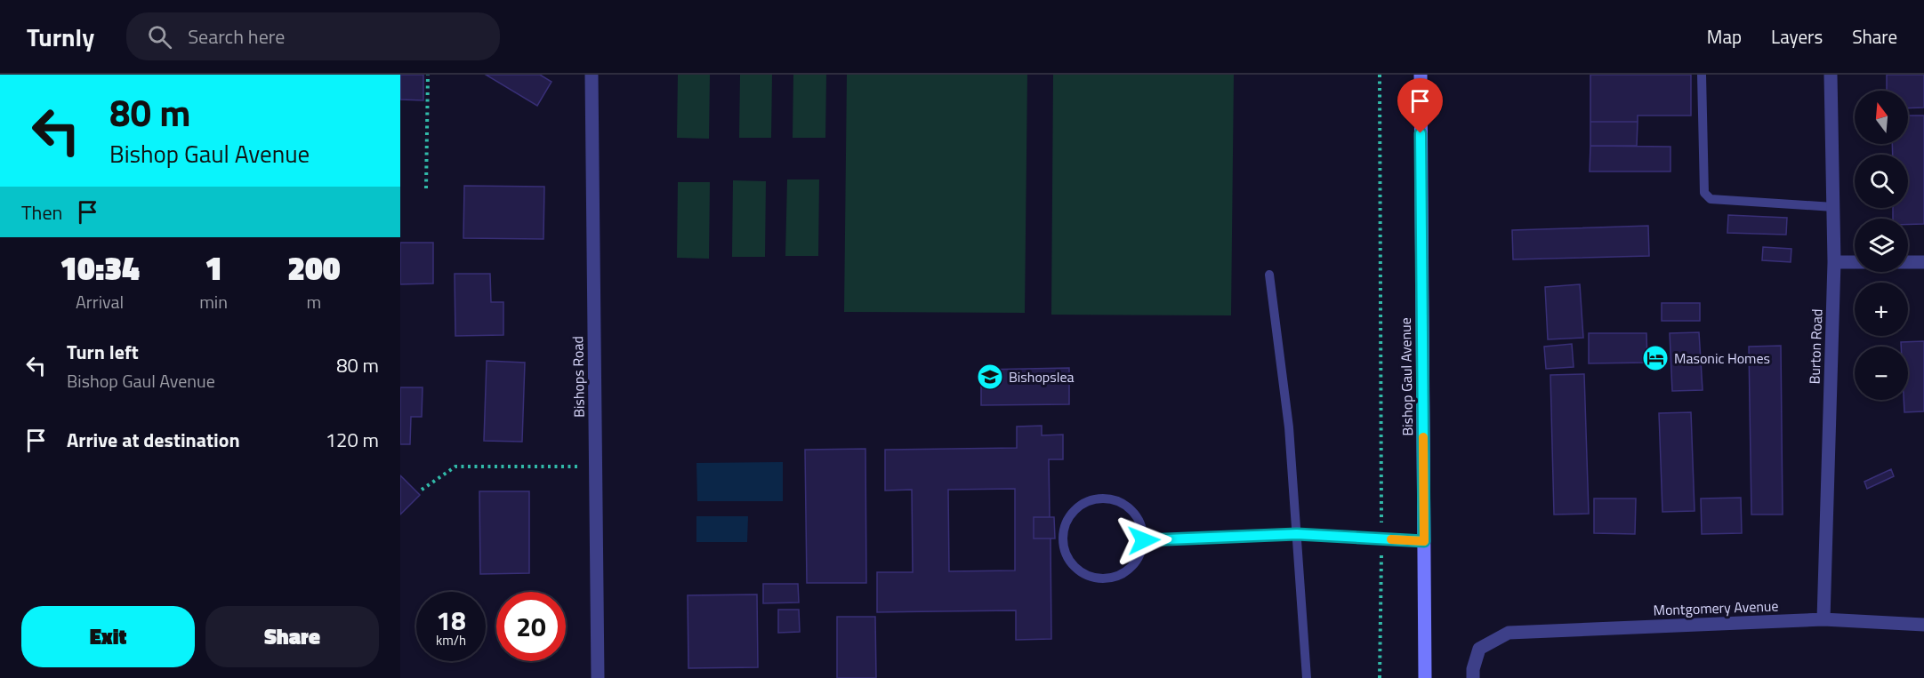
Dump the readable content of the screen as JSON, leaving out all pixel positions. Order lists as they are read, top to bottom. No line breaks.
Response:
{"streets":{"main road":["Bishop Gaul Avenue"],"street":["Burton Road","Bishops Road","Montgomery Avenue"]},"crossings":[["Burton Road","Montgomery Avenue"]],"places":{"hotel":["Masonic Homes"],"school or university":["Bishopslea"]},"north":"top","page":{"header":"Turnly","search":"Search here","nav":["Map","Layers","Share"],"turn":["80 m","Bishop Gaul Avenue"],"map_buttons":["+","−"],"then":"Then","eta":["10:34","Arrival","1","min","200","m"],"list":[{"name":"Turn left","note":"Bishop Gaul Avenue","value":"80 m"},{"name":"Arrive at destination","value":"120 m"}],"speed":"18 km/h","limit":"20","buttons":["Exit","Share"]}}
